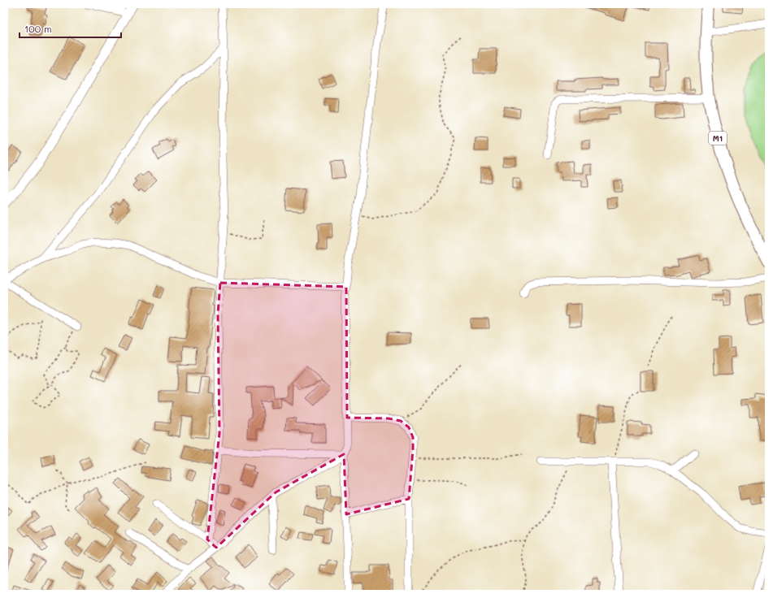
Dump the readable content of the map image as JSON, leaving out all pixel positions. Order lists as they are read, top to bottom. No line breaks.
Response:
{"streets":{"highway":["M1"]},"scale_bar":"100 m"}
